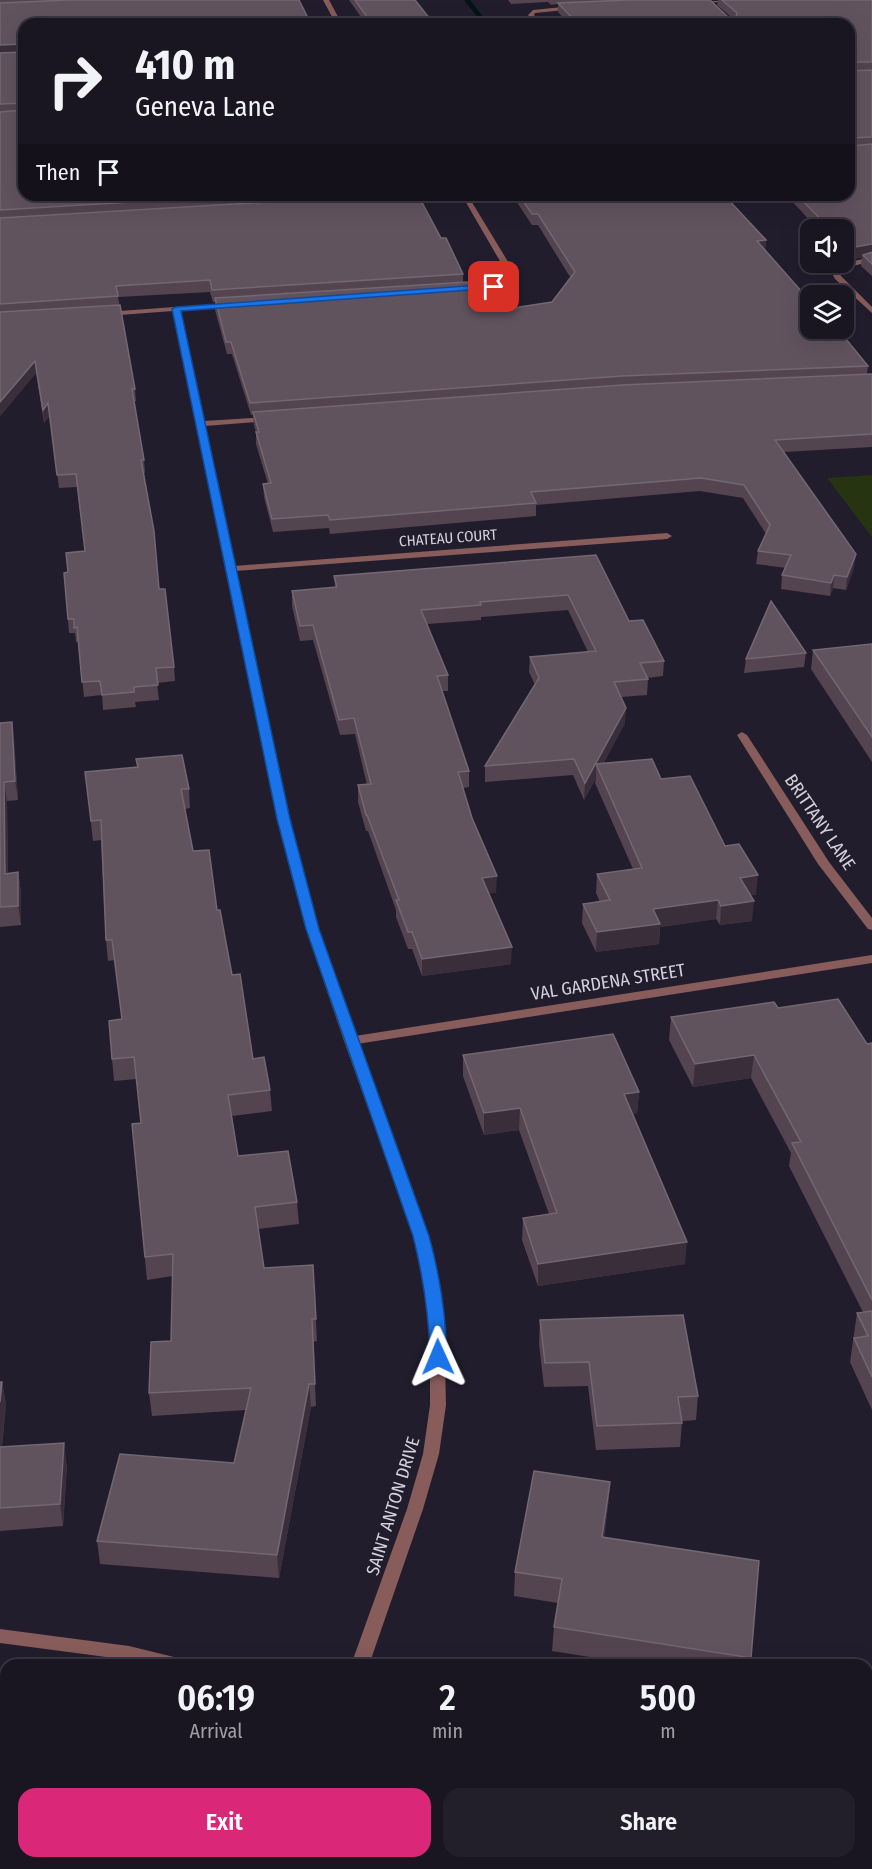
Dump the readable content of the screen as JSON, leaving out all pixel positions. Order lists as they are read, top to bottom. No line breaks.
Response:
{"streets":{"street":["CHATEAU COURT","BRITTANY LANE","VAL GARDENA STREET","SAINT ANTON DRIVE"]},"crossings":[["CHATEAU COURT","SAINT ANTON DRIVE"],["VAL GARDENA STREET","SAINT ANTON DRIVE"]],"page":{"turn":["410 m","Geneva Lane"],"then":"Then","eta":["06:19","Arrival","2","min","500","m"],"buttons":["Exit","Share"]}}
